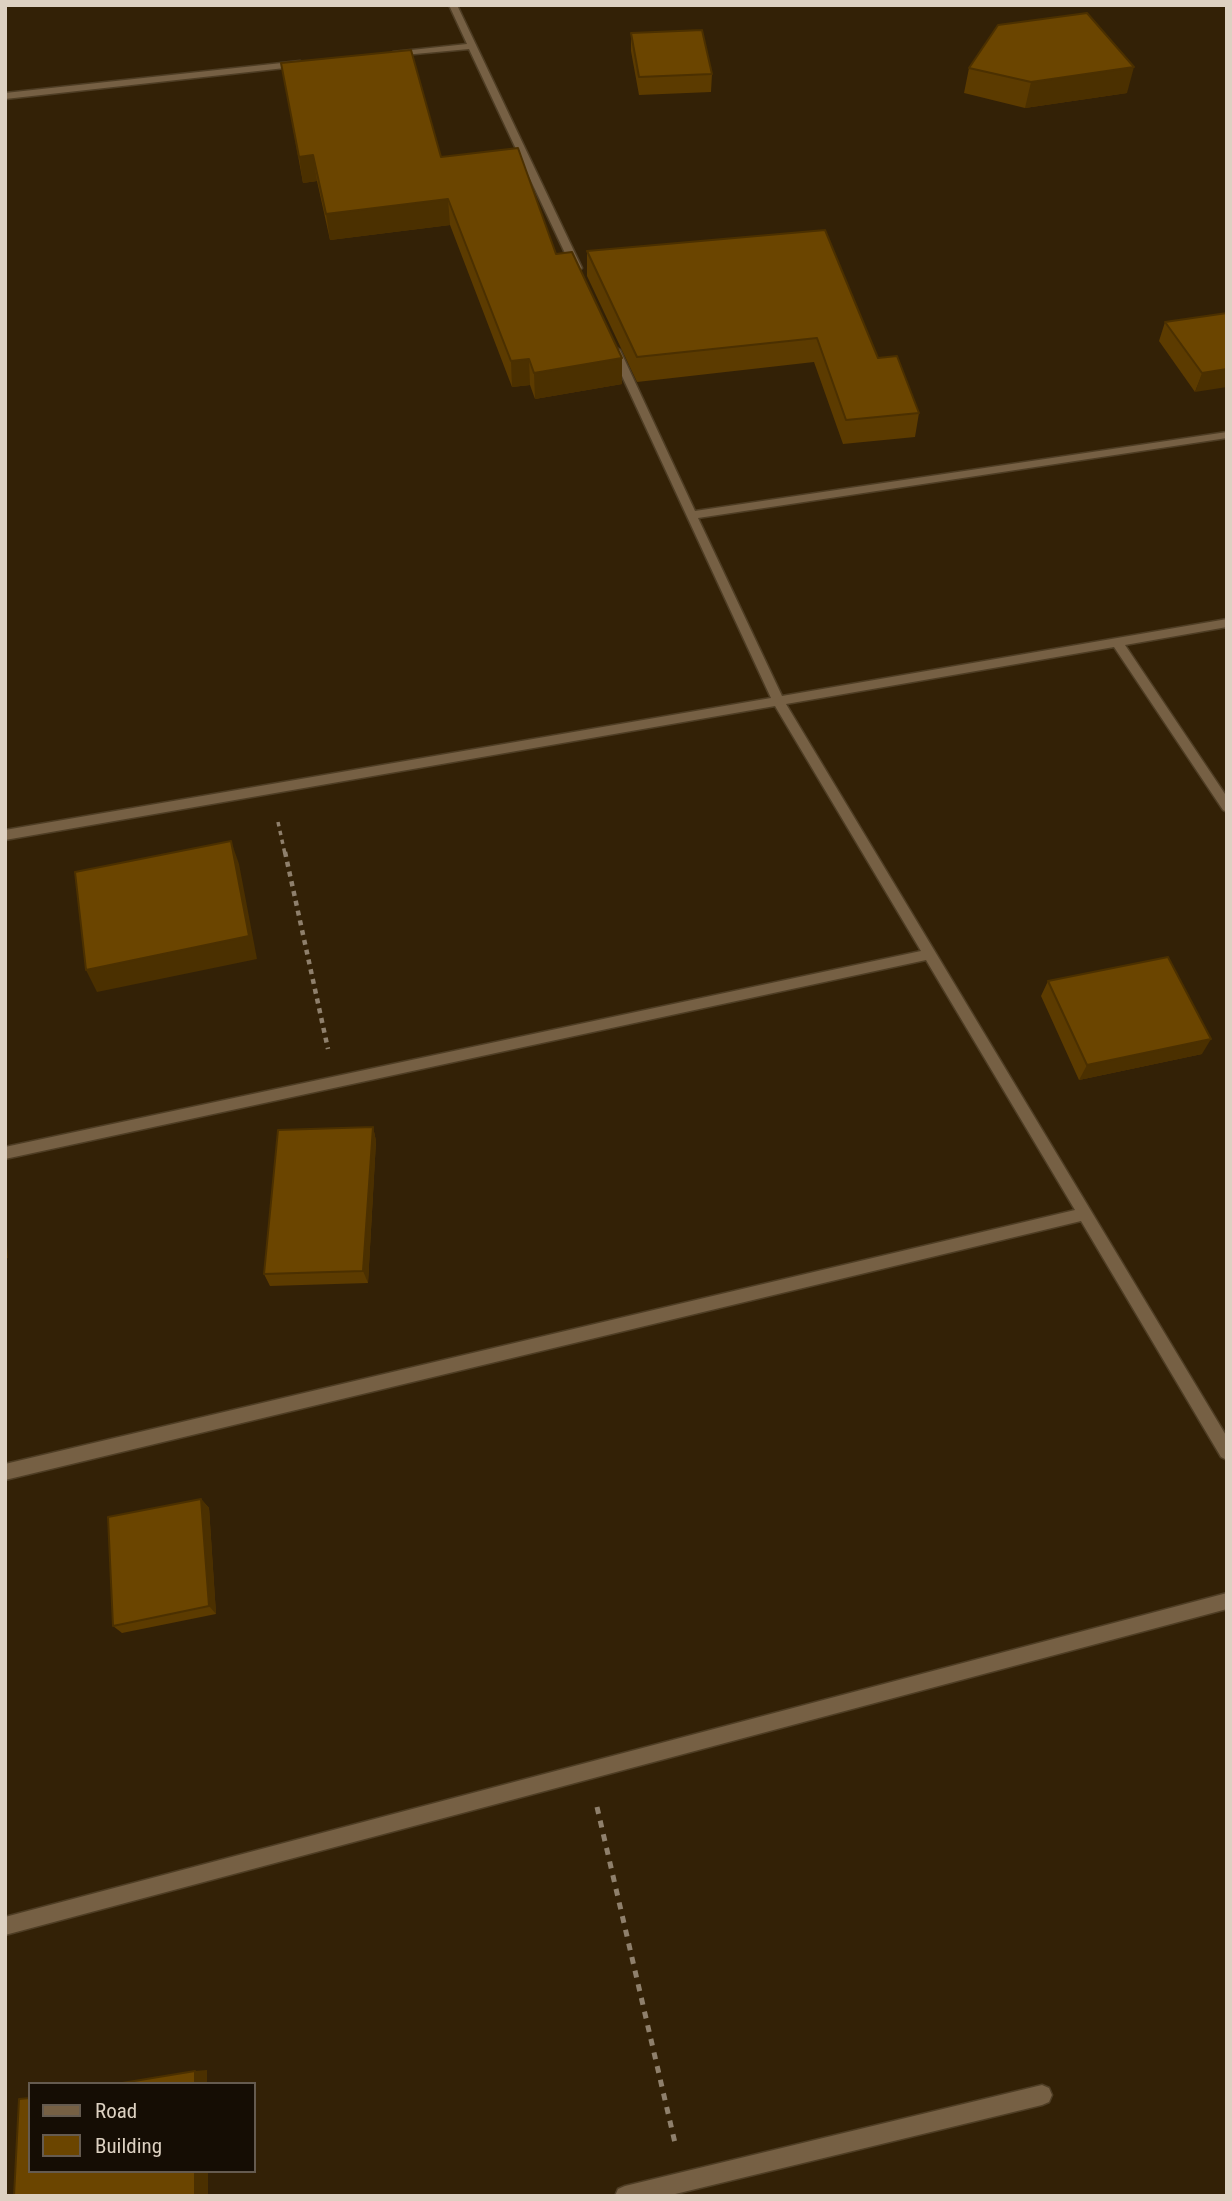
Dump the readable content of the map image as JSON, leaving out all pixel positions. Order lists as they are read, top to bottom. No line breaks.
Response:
{"legend":["Road","Building"]}
